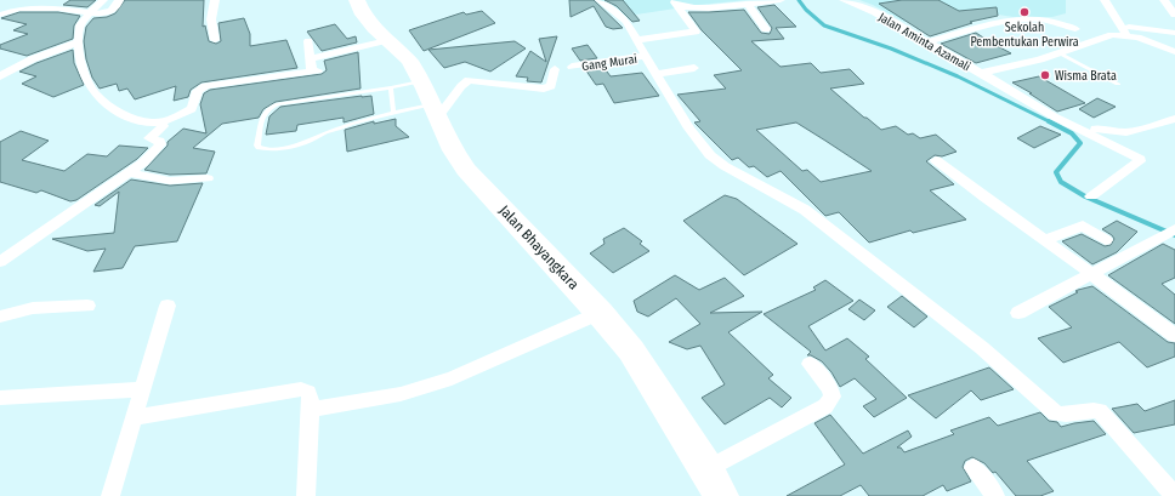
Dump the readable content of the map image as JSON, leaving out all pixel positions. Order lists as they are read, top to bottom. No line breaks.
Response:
{"streets":{"highway":["Jalan Bhayangkara"],"street":["Jalan Aminta Azamali","Gang Murai"]},"places":["Sekolah Pembentukan Perwira","Wisma Brata"]}
